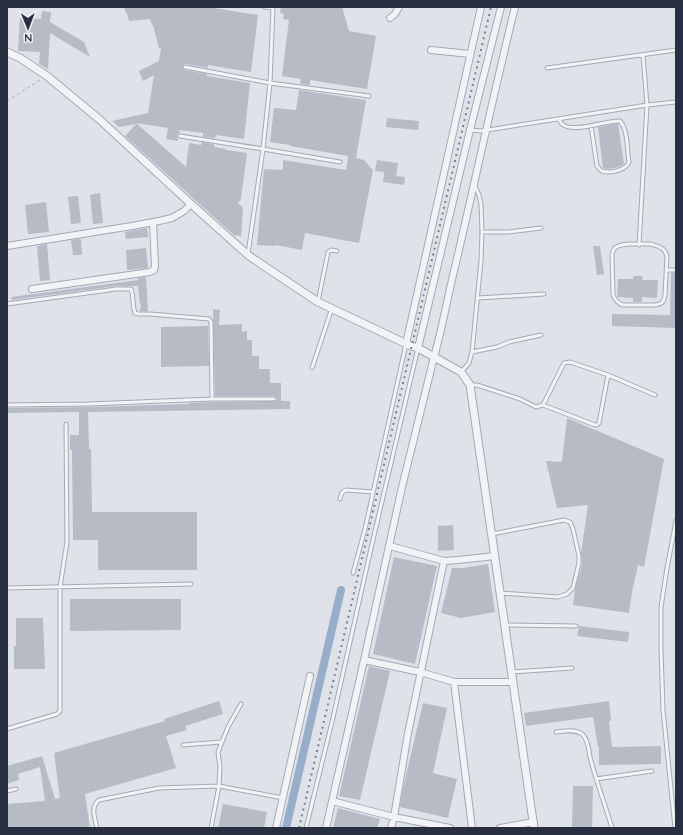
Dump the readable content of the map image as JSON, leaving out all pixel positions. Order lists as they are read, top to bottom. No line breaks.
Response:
{"north":"bottom"}
